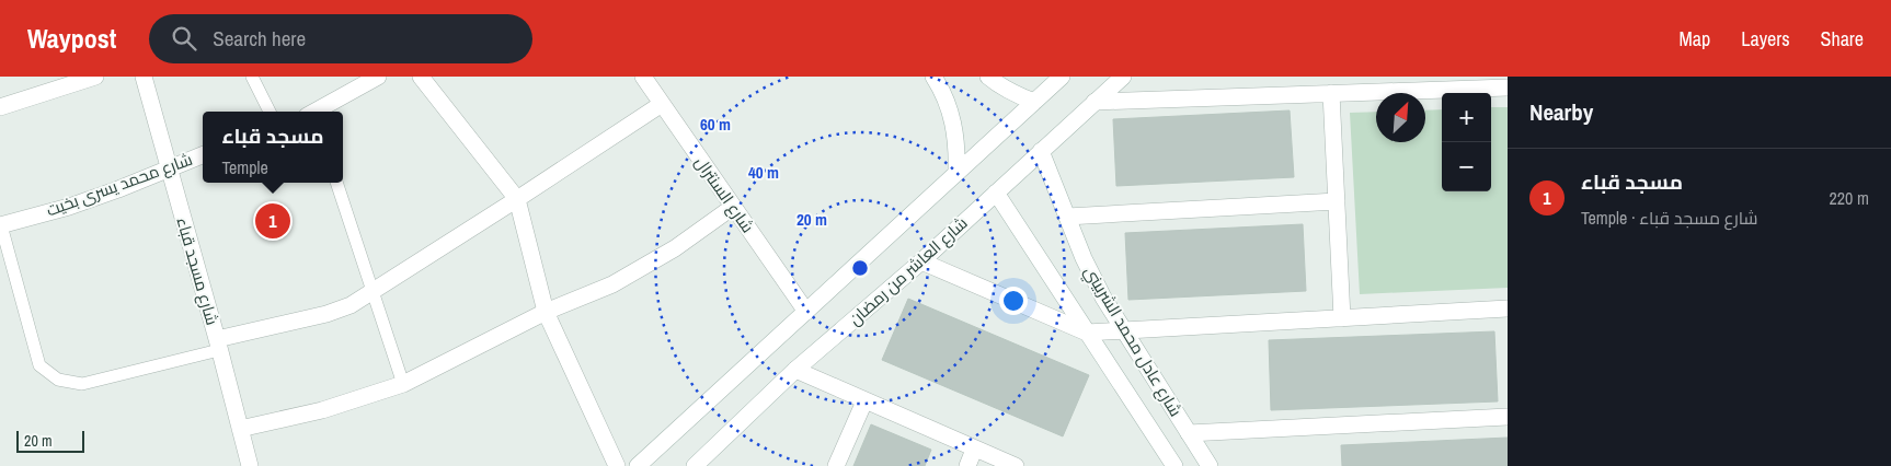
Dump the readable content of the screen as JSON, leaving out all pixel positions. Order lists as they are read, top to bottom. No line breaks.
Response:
{"streets":{"street":["شارع محمد يسرى بخيت","شارع السنترال","شارع مسجد قباء","شارع العاشر من رمضان","شارع عادل محمد الشربيني"]},"crossings":[["شارع محمد يسرى بخيت","شارع مسجد قباء"],["شارع العاشر من رمضان","شارع عادل محمد الشربيني"]],"scale_bar":"20 m","north":"top right","page":{"header":"Waypost","search":"Search here","nav":["Map","Layers","Share"],"heading":"Nearby","map_buttons":["+","−"],"popup":["مسجد قباء","Temple"],"list":[{"mark":"1","name":"مسجد قباء","note":"Temple · شارع مسجد قباء","value":"220 m"}],"pins":"1","scale":"20 m"},"rings":["60 m","40 m","20 m"]}
